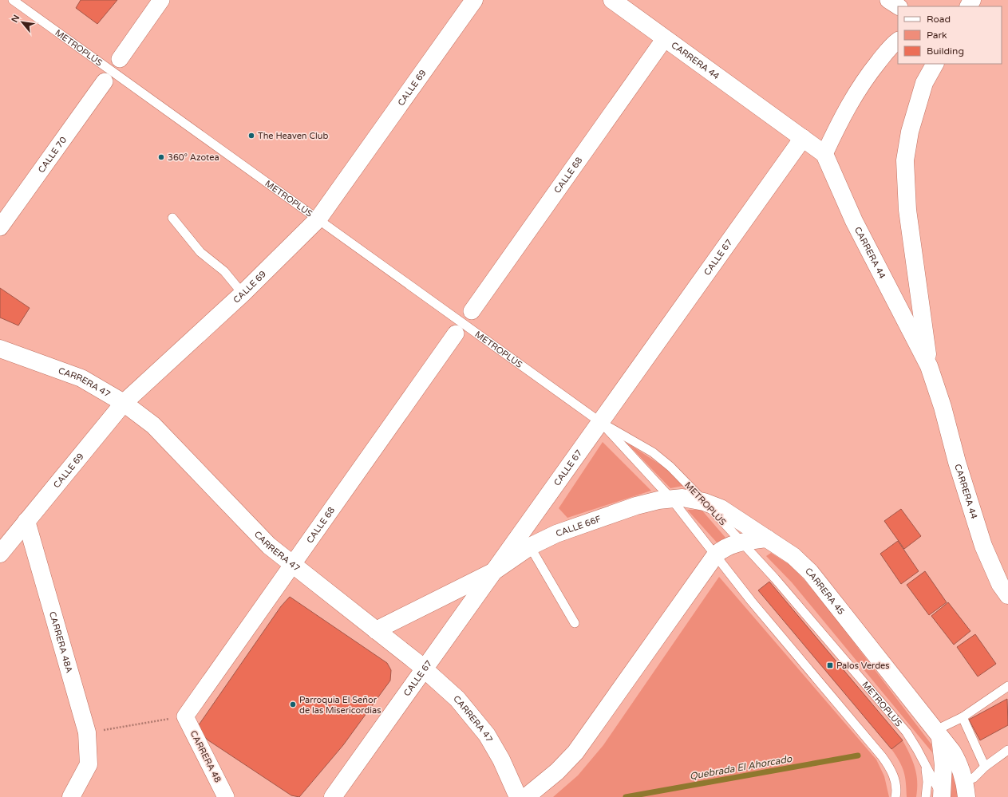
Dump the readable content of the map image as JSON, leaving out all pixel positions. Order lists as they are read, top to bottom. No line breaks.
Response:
{"streets":{"street":["CARRERA 44","CALLE 69","CALLE 70","CALLE 68","CALLE 67","CARRERA 47","CALLE 66F","CARRERA 45","CARRERA 48A","CARRERA 48"],"lane":["METROPLÚS"]},"crossings":[["METROPLÚS","CALLE 69"],["METROPLÚS","CALLE 67"],["METROPLÚS","CARRERA 45"],["CARRERA 44","CALLE 68"],["CARRERA 44","CALLE 67"],["CALLE 69","CARRERA 47"],["CALLE 69","CARRERA 48A"],["CALLE 68","CARRERA 47"],["CALLE 68","CARRERA 48"],["CALLE 67","CARRERA 47"],["CALLE 67","CALLE 66F"],["CALLE 66F","CARRERA 45"]],"water":["Quebrada El Ahorcado"],"places":{"other":["The Heaven Club","360° Azotea","Parroquia El Señor de las Misericordias"],"transit":["Palos Verdes"]},"legend":["Road","Park","Building"],"north":"top left"}
